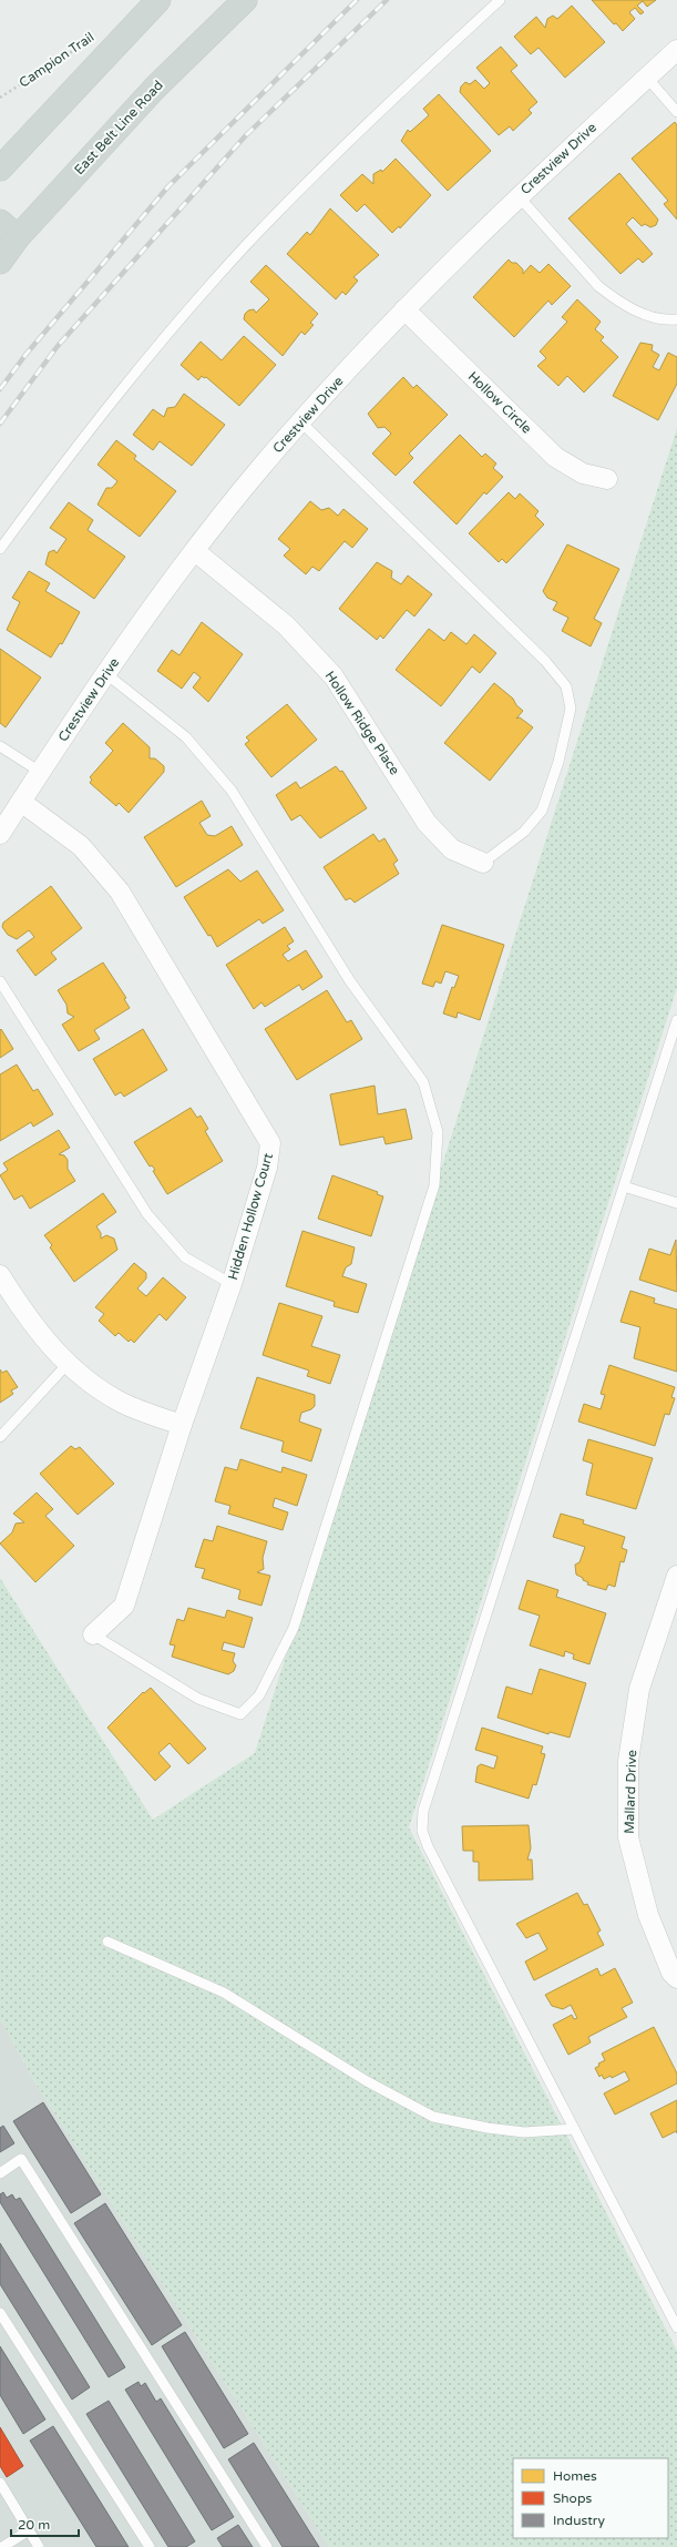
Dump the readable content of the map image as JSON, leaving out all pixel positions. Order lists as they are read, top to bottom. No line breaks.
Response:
{"streets":{"main road":["East Belt Line Road"],"street":["Crestview Drive","Hollow Circle","Hollow Ridge Place","Hidden Hollow Court","Mallard Drive"],"path":["Campion Trail"]},"crossings":[["Crestview Drive","Hollow Circle"],["Crestview Drive","Hollow Ridge Place"],["Crestview Drive","Hidden Hollow Court"]],"legend":["Homes","Shops","Industry"],"scale_bar":"20 m"}
